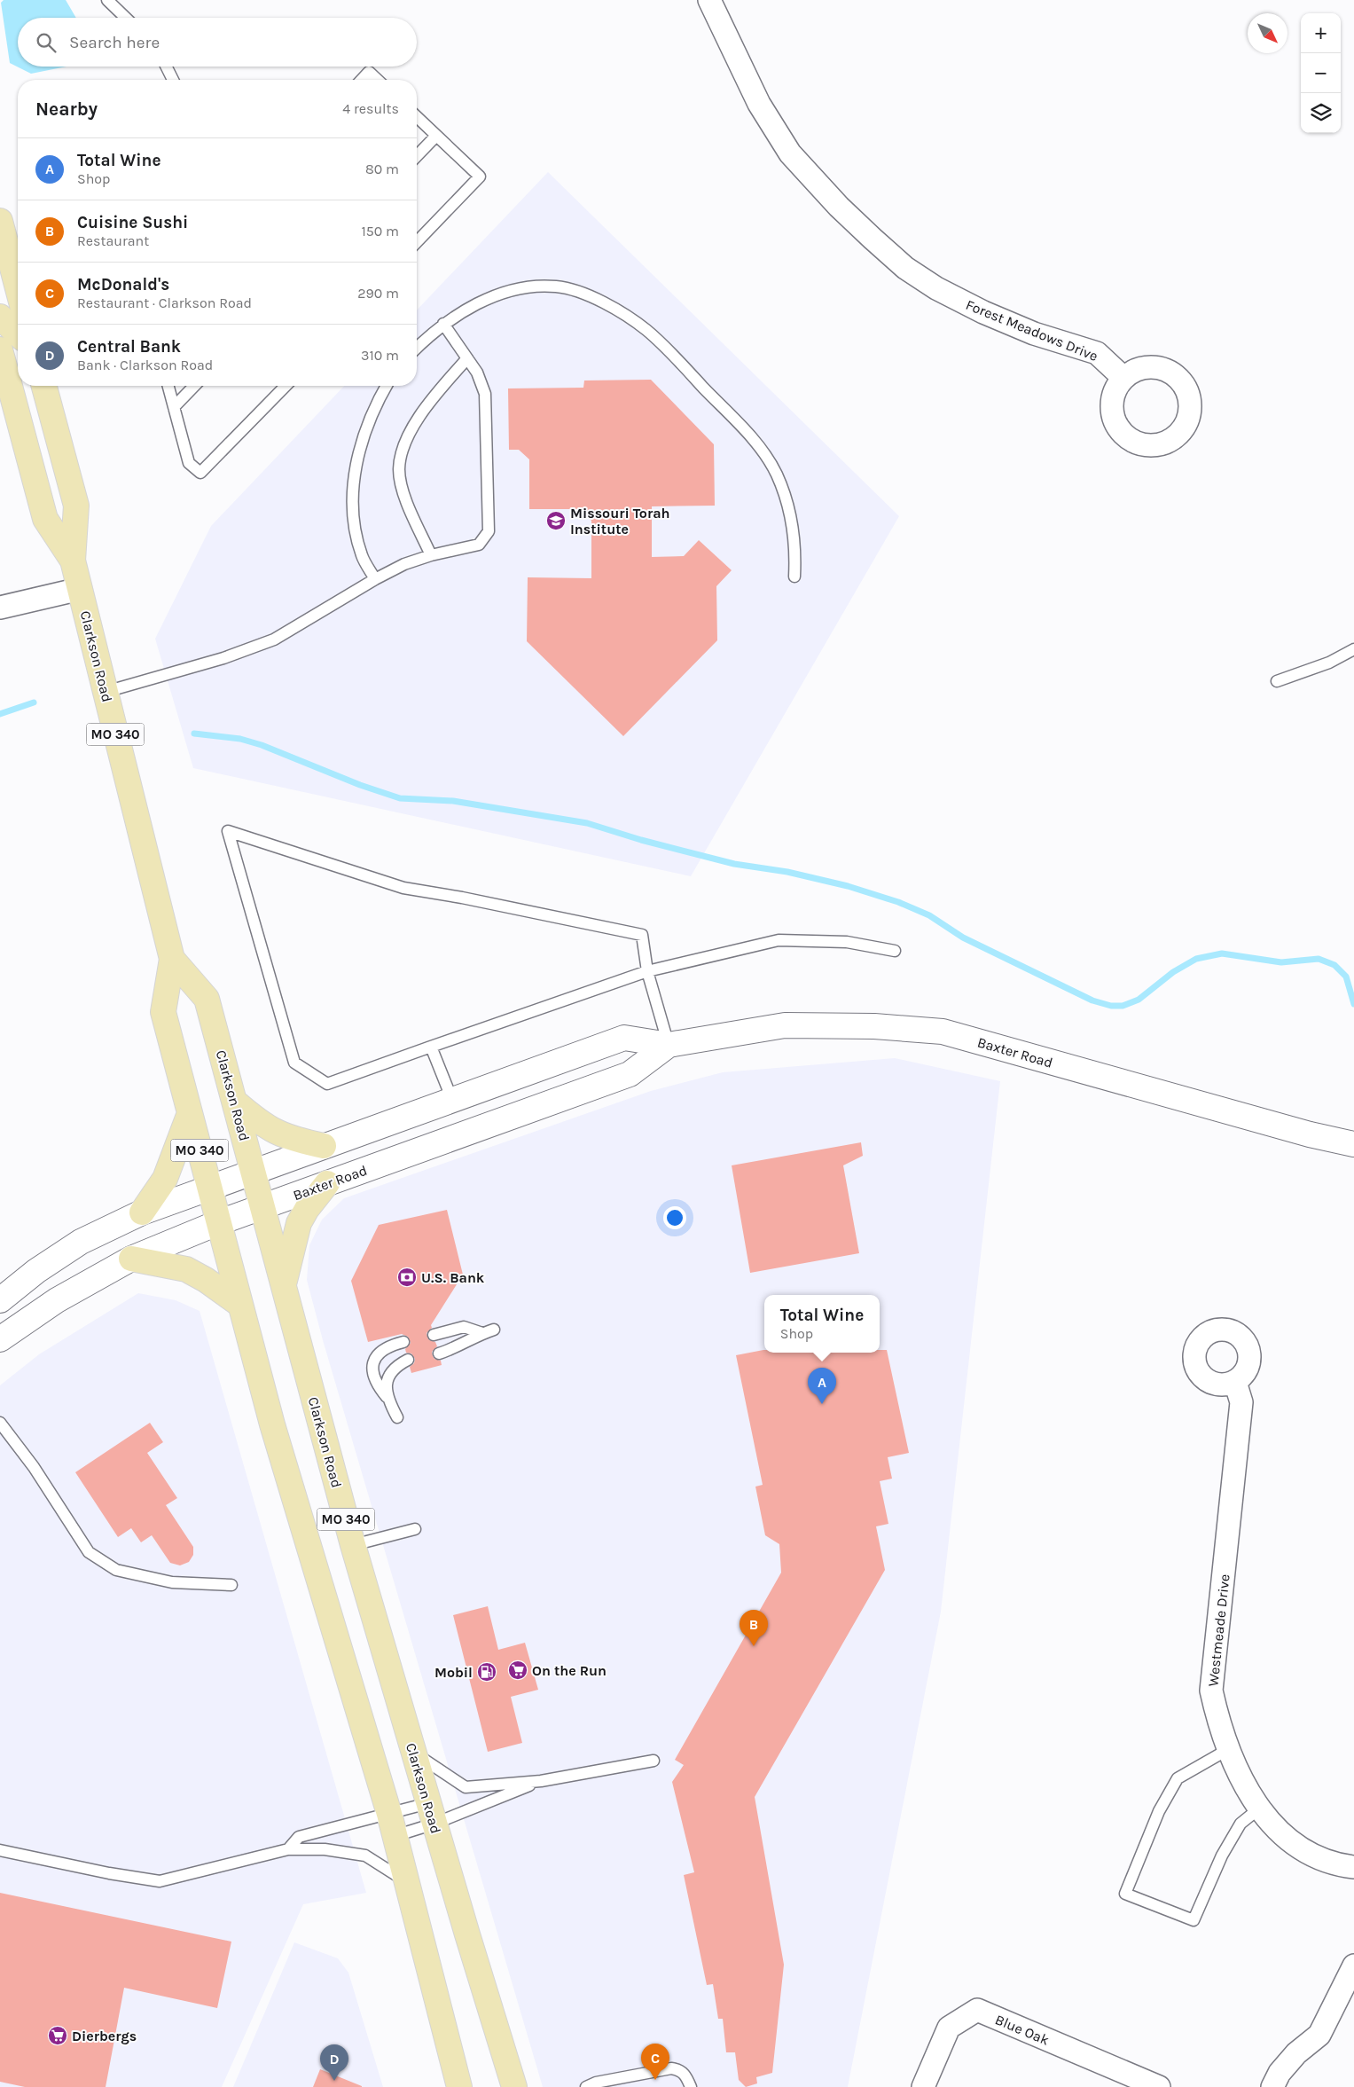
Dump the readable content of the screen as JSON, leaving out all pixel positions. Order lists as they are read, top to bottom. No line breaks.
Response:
{"streets":{"main road":["Clarkson Road","MO 340","Baxter Road"],"street":["Forest Meadows Drive","Westmeade Drive","Blue Oak"]},"crossings":[["Clarkson Road","Baxter Road"]],"places":{"school or university":["Missouri Torah Institute"],"bank":["U.S. Bank"],"supermarket":["On the Run","Dierbergs"],"fuel station":["Mobil"]},"north":"bottom right","page":{"map_buttons":["+","−"],"search":"Search here","heading":["Nearby","4 results"],"list":[{"mark":"A","name":"Total Wine","note":"Shop","value":"80 m"},{"mark":"B","name":"Cuisine Sushi","note":"Restaurant","value":"150 m"},{"mark":"C","name":"McDonald's","note":"Restaurant · Clarkson Road","value":"290 m"},{"mark":"D","name":"Central Bank","note":"Bank · Clarkson Road","value":"310 m"}],"popup":["Total Wine","Shop"],"pins":["A","B","C","D"]}}
